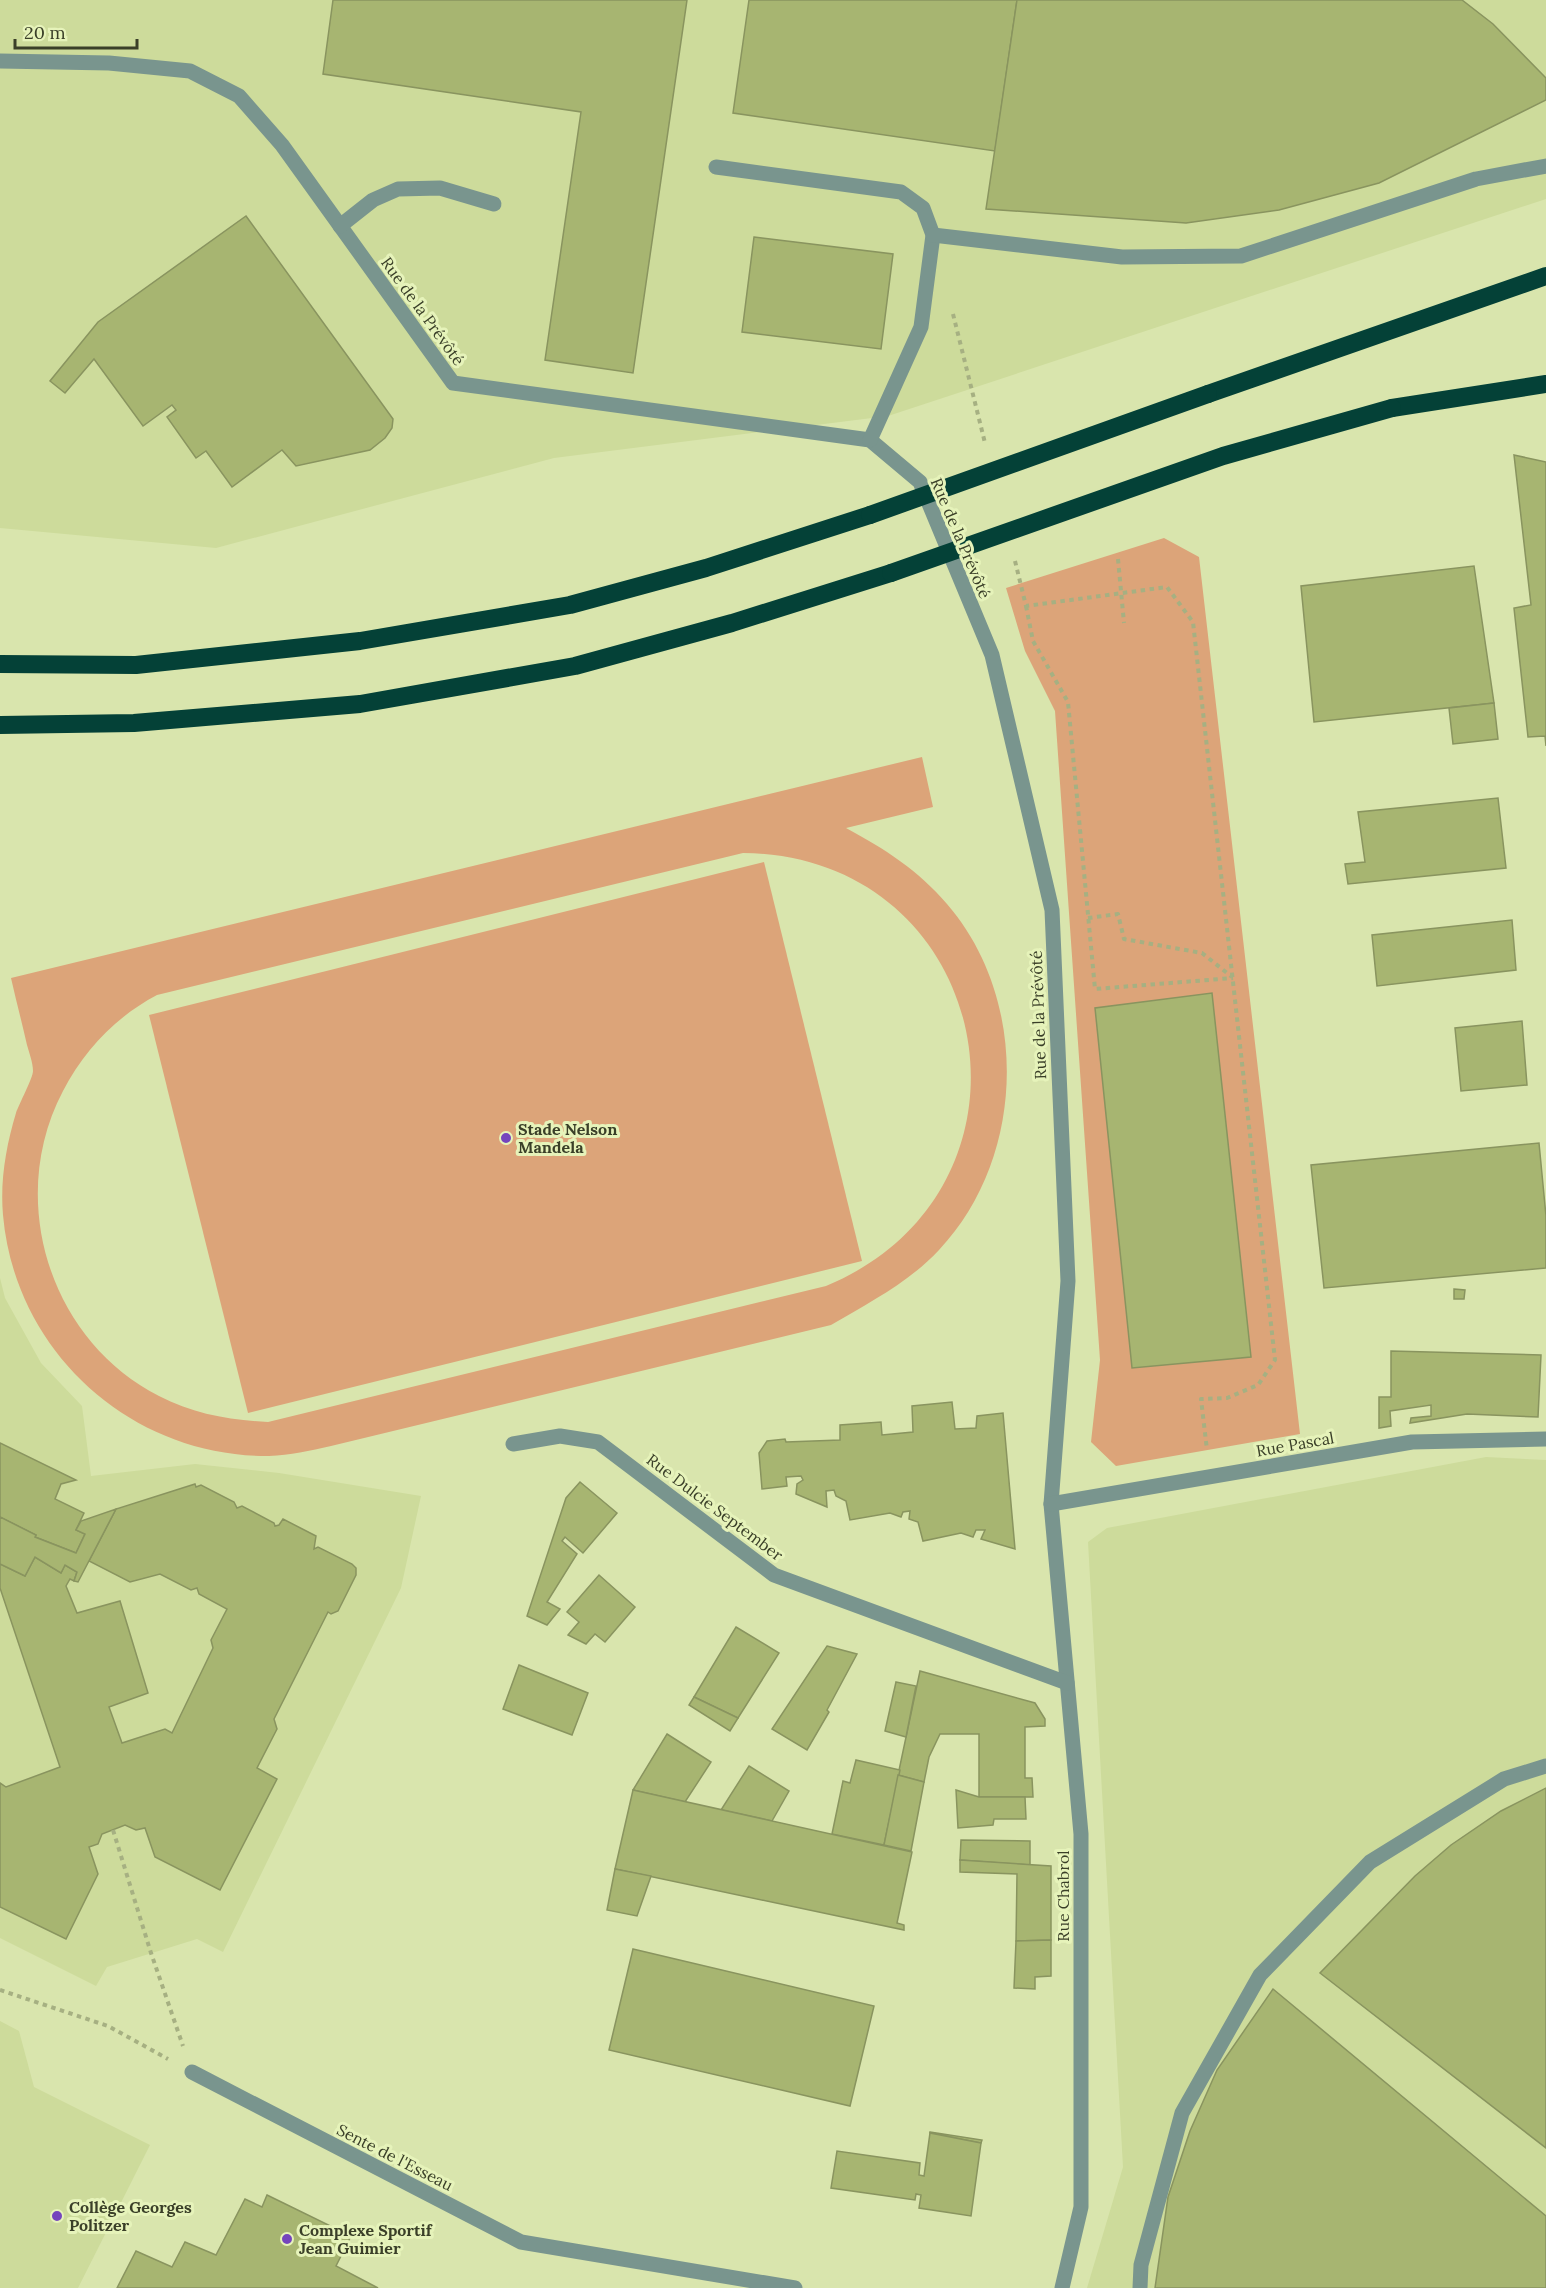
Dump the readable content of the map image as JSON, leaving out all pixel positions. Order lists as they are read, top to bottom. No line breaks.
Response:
{"streets":{"street":["Rue de la Prévôté","Rue Pascal","Rue Dulcie September","Rue Chabrol","Sente de l'Esseau"]},"crossings":[["Rue de la Prévôté","Rue Pascal"],["Rue de la Prévôté","Rue Chabrol"],["Rue Pascal","Rue Chabrol"],["Rue Dulcie September","Rue Chabrol"]],"places":["Stade Nelson Mandela","Collège Georges Politzer","Complexe Sportif Jean Guimier"],"scale_bar":"20 m"}
